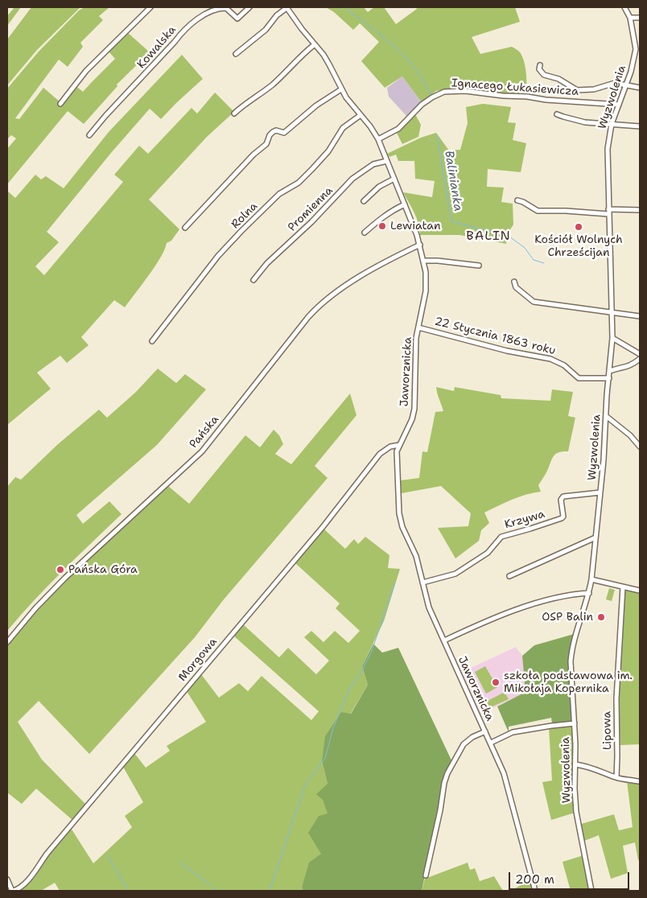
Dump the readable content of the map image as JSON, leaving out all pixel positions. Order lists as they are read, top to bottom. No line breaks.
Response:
{"streets":{"street":["Kowalska","Ignacego Łukasiewicza","Wyzwolenia","Promienna","Rolna","22 Stycznia 1863 roku","Jaworznicka","Pańska","Krzywa","Morgowa","Lipowa"]},"crossings":[["Ignacego Łukasiewicza","Wyzwolenia"],["Ignacego Łukasiewicza","Jaworznicka"],["Wyzwolenia","22 Stycznia 1863 roku"],["Wyzwolenia","Krzywa"],["Promienna","Jaworznicka"],["Rolna","Jaworznicka"],["22 Stycznia 1863 roku","Jaworznicka"],["Jaworznicka","Pańska"],["Jaworznicka","Krzywa"],["Jaworznicka","Morgowa"]],"districts":["BALIN"],"water":["Balinianka"],"places":["Lewiatan","Kościół Wolnych Chrześcijan","Pańska Góra","OSP Balin","szkoła podstawowa im. Mikołaja Kopernika"],"scale_bar":"200 m"}
